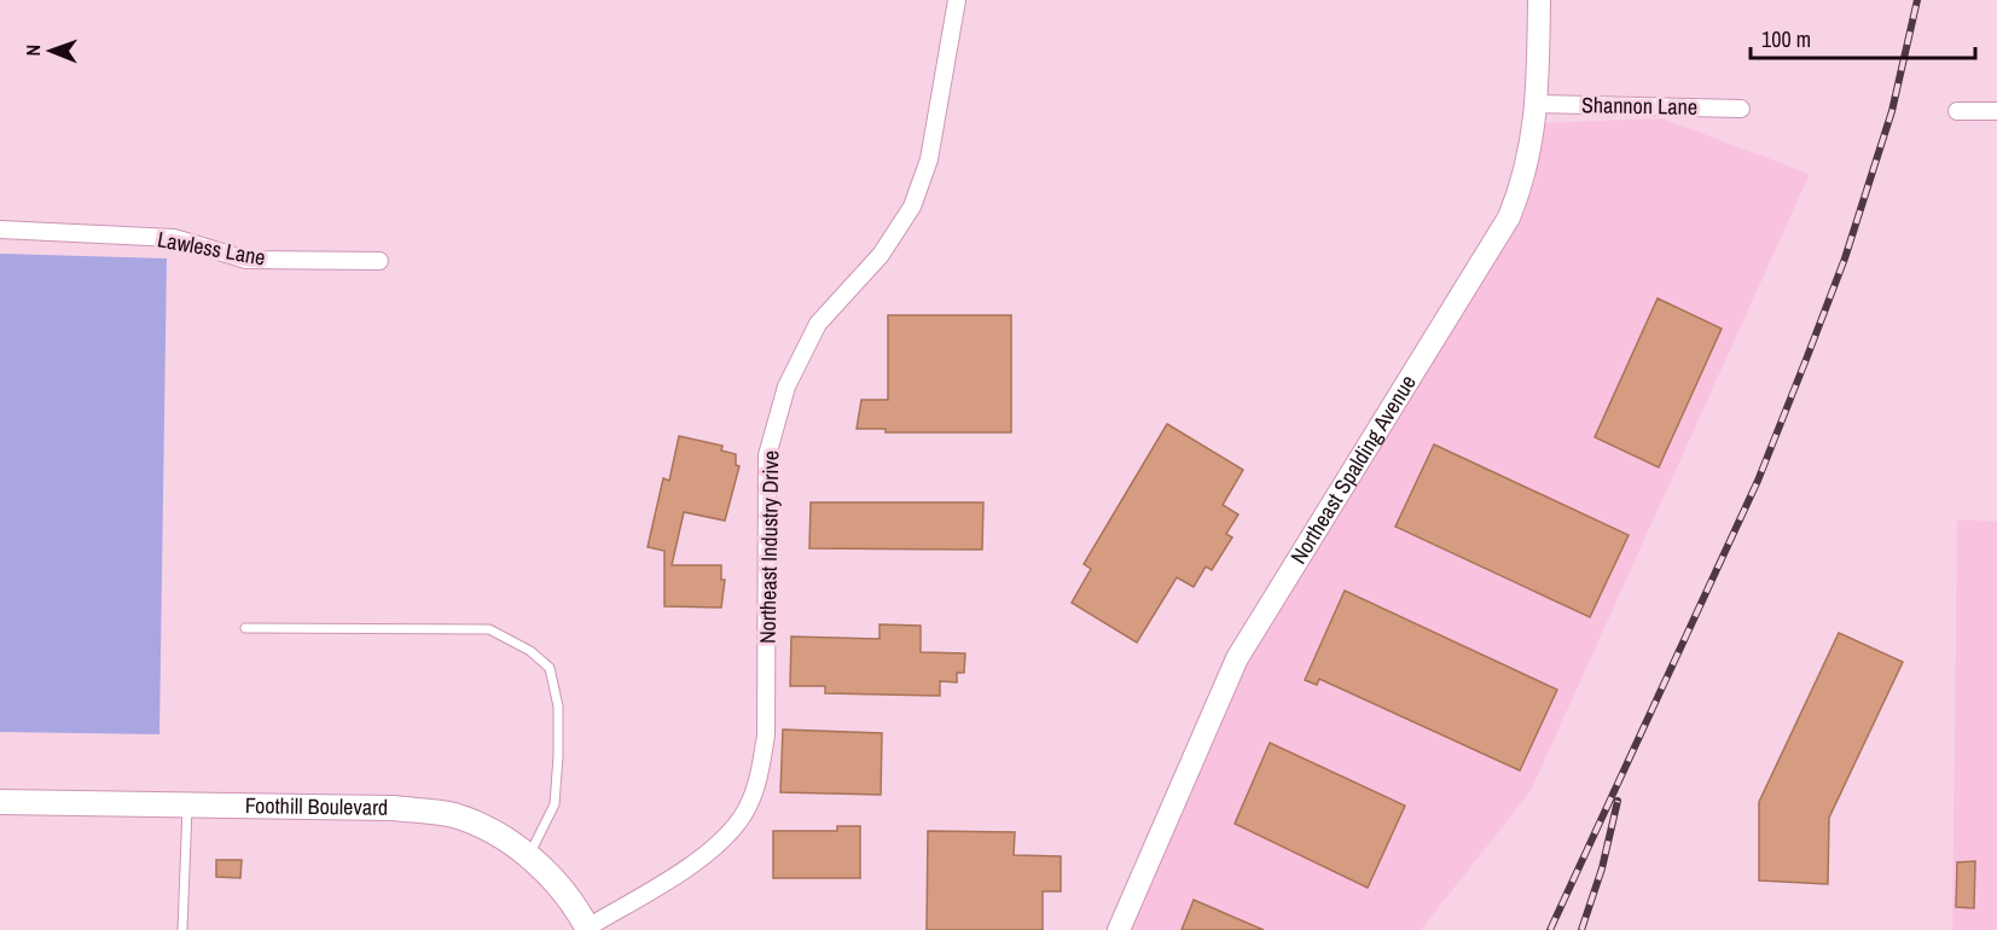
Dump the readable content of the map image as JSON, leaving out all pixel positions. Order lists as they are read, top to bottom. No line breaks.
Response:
{"streets":{"main road":["Foothill Boulevard"],"street":["Shannon Lane","Lawless Lane","Northeast Spalding Avenue","Northeast Industry Drive"]},"crossings":[["Shannon Lane","Northeast Spalding Avenue"],["Northeast Industry Drive","Foothill Boulevard"]],"scale_bar":"100 m","north":"left"}
